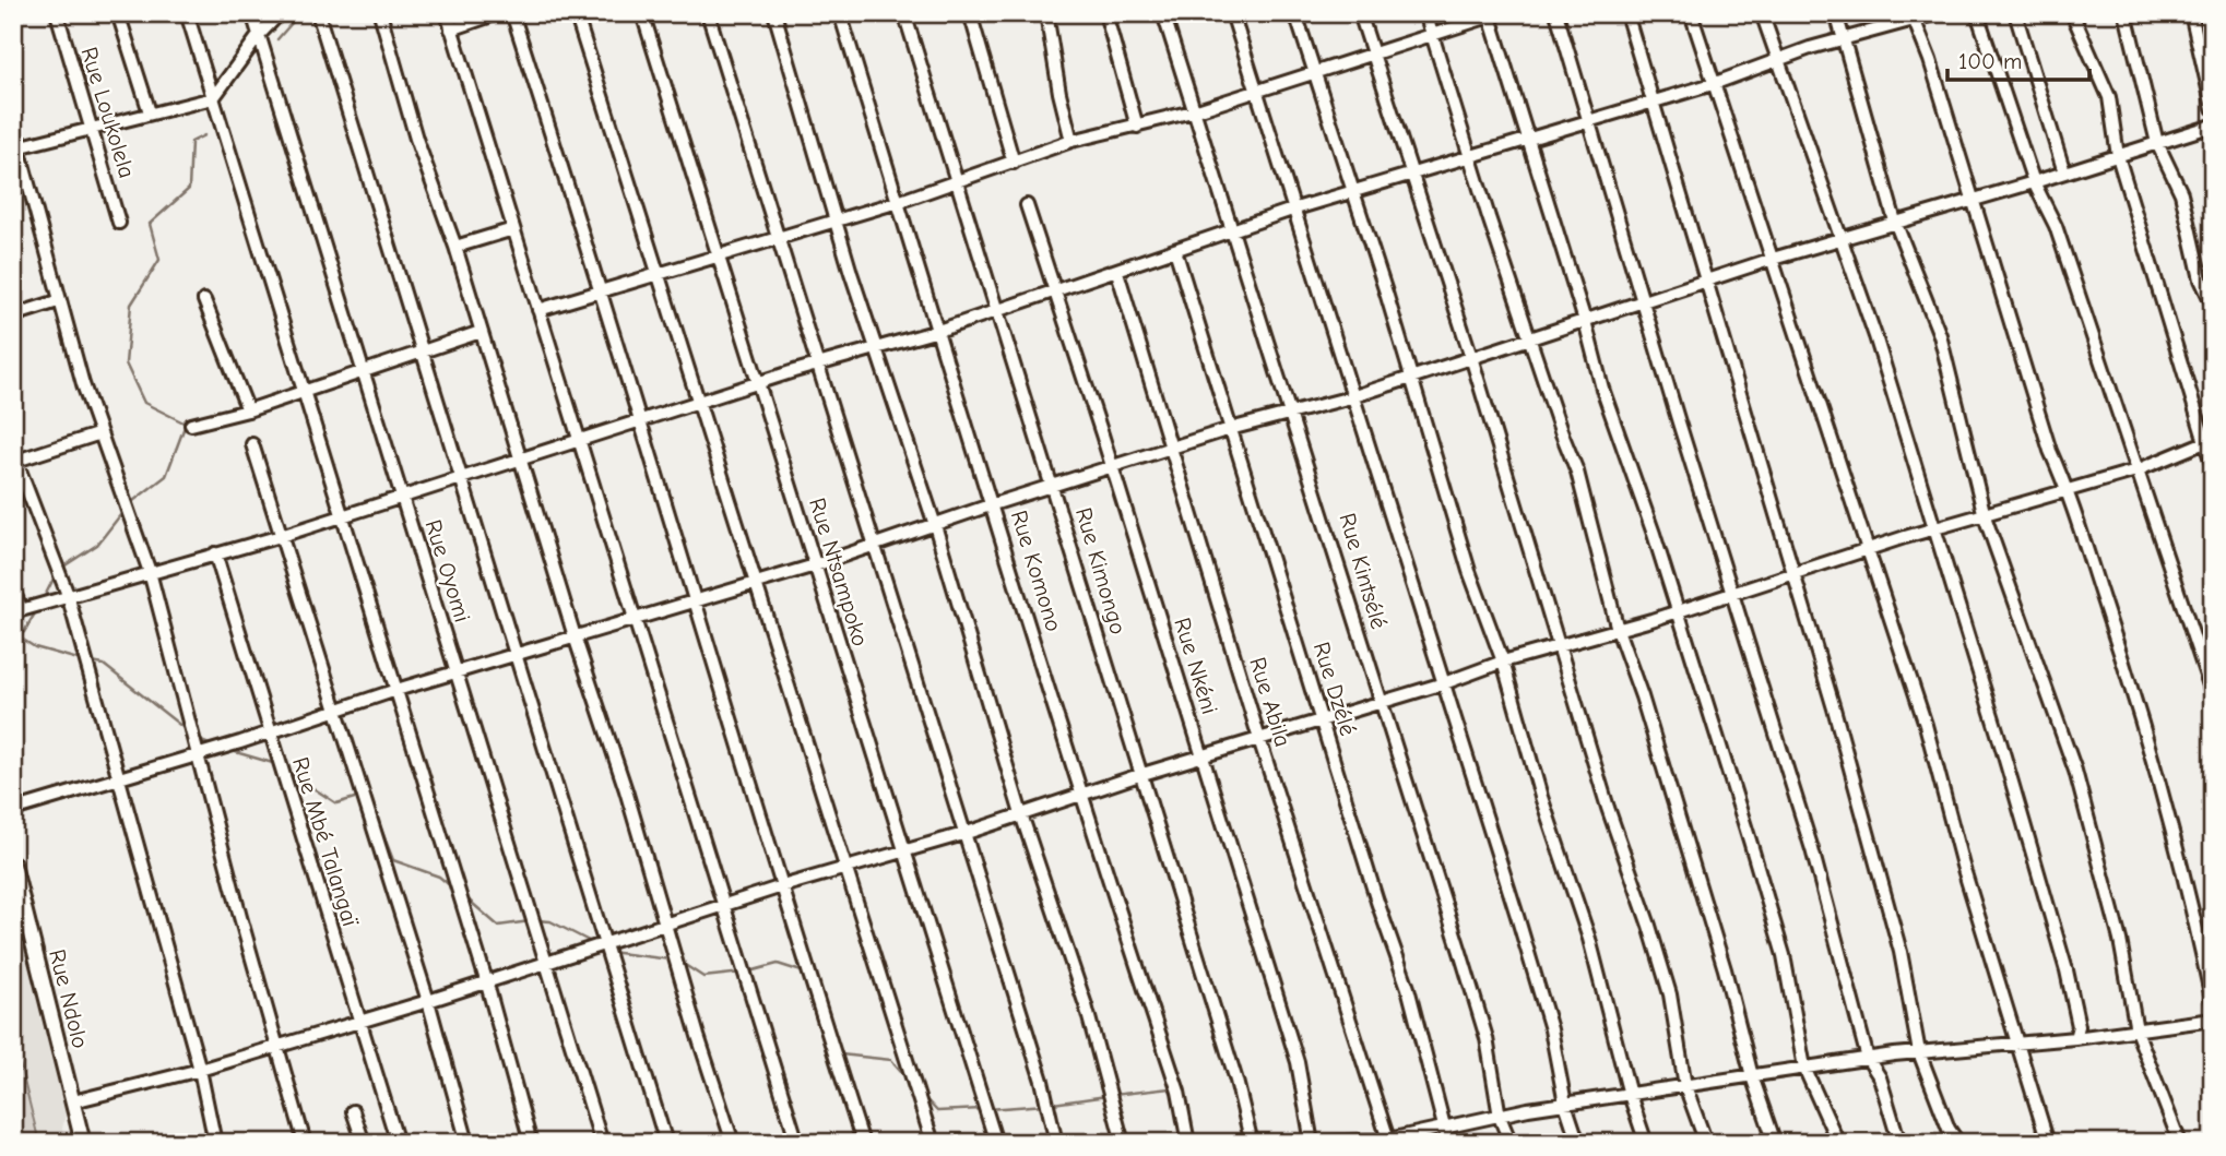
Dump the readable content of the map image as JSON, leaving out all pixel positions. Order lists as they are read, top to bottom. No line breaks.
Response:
{"streets":{"main road":["Rue Ndolo"],"street":["Rue Loukolela","Rue Oyomi","Rue Komono","Rue Kimongo","Rue Kintsélé","Rue Ntsampoko","Rue Nkéni","Rue Dzélé","Rue Abila","Rue Mbé Talangaï"]},"scale_bar":"100 m"}
